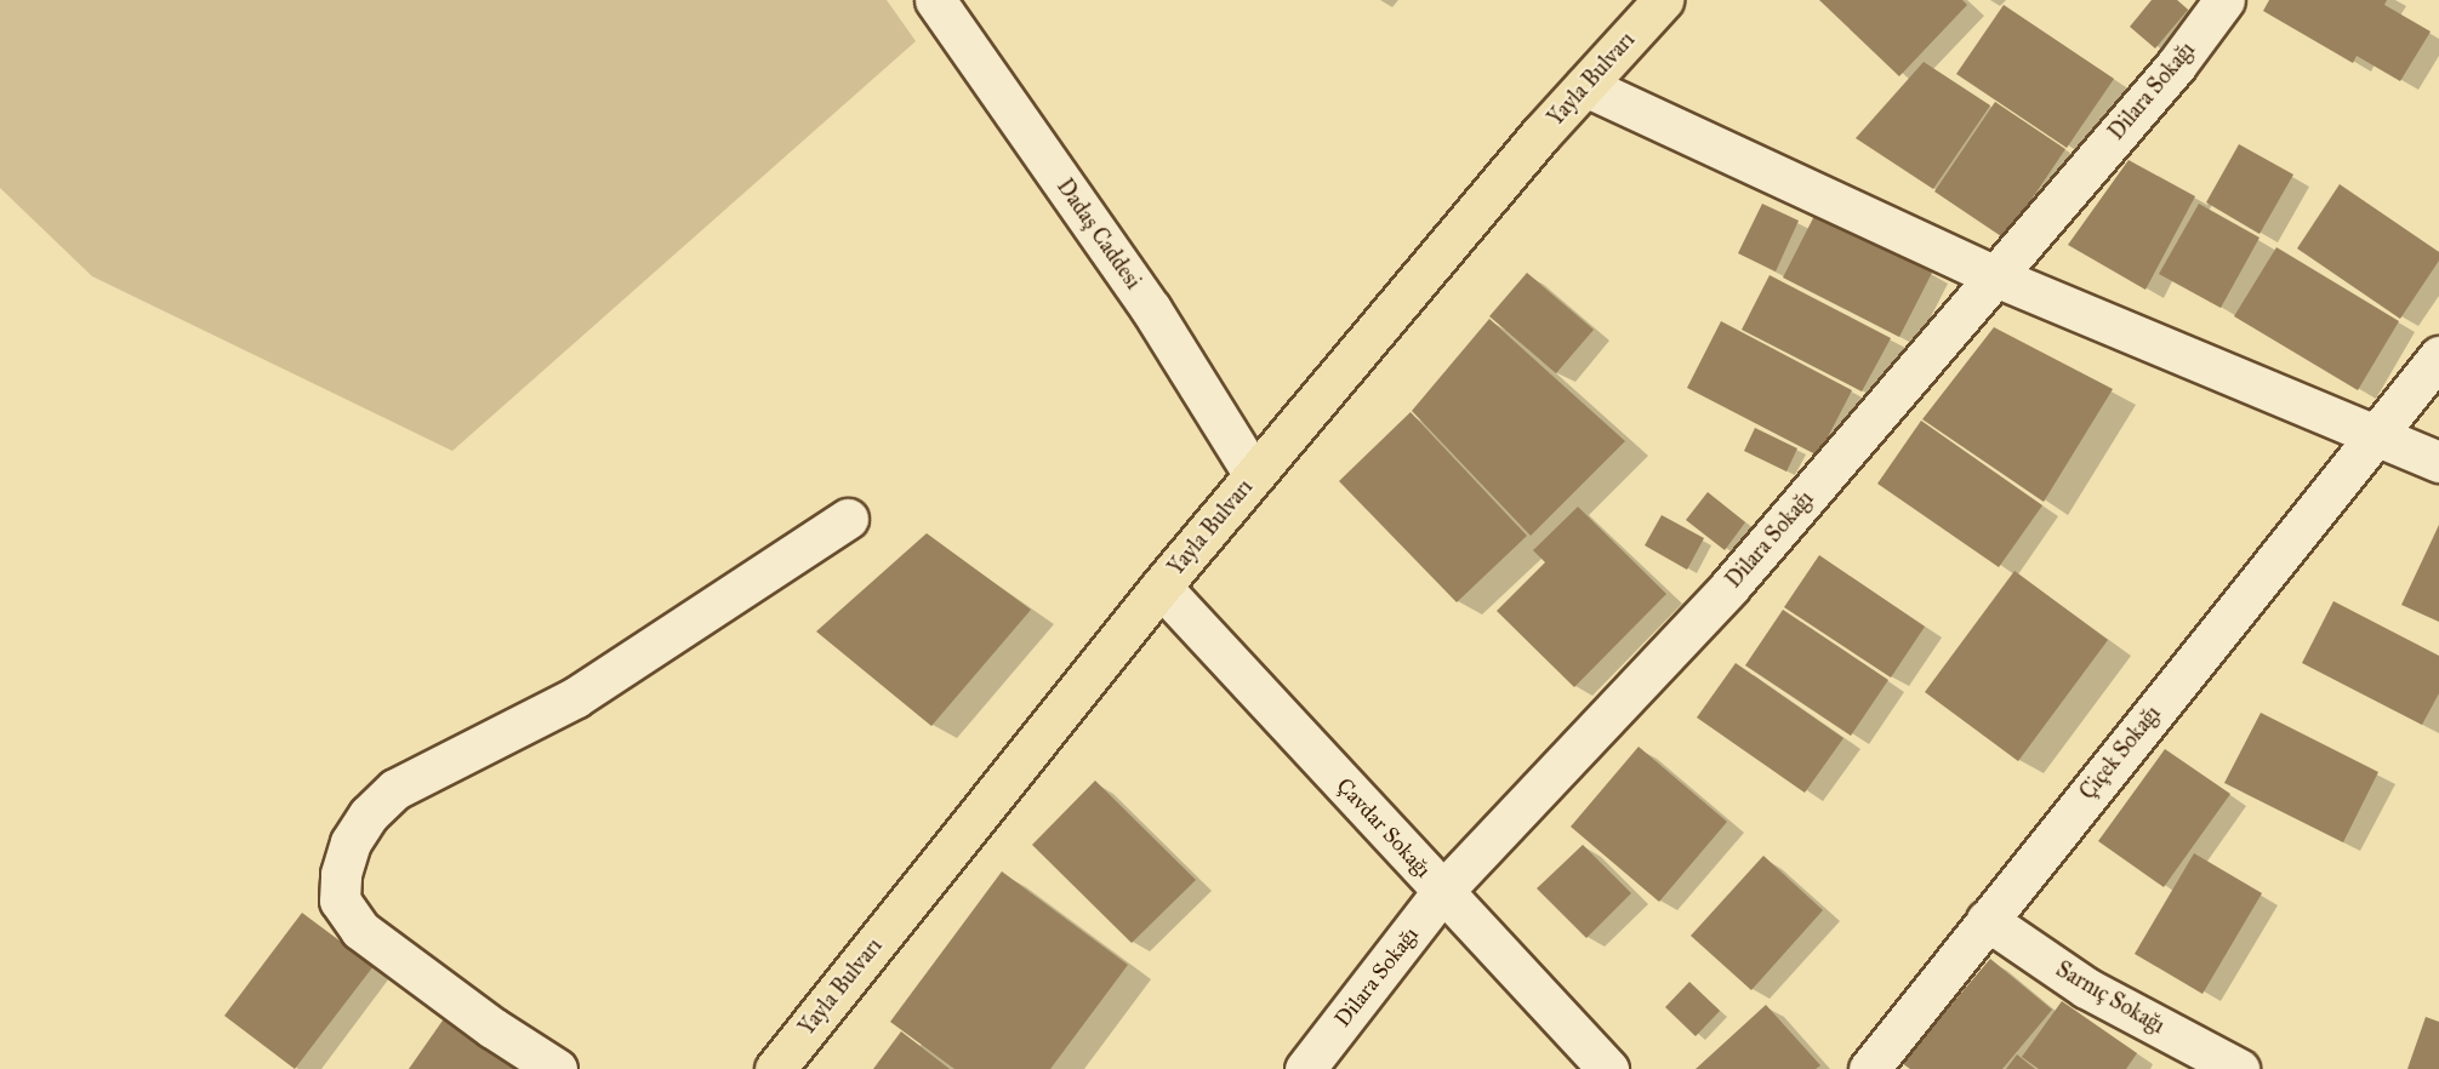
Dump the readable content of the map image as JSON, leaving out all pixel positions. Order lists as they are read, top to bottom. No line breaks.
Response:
{"streets":{"main road":["Yayla Bulvarı"],"street":["Dilara Sokağı","Dadaş Caddesi","Çiçek Sokağı","Çavdar Sokağı","Sarnıç Sokağı"]},"crossings":[["Yayla Bulvarı","Dadaş Caddesi"],["Yayla Bulvarı","Çavdar Sokağı"],["Dilara Sokağı","Çavdar Sokağı"],["Çiçek Sokağı","Sarnıç Sokağı"]]}
